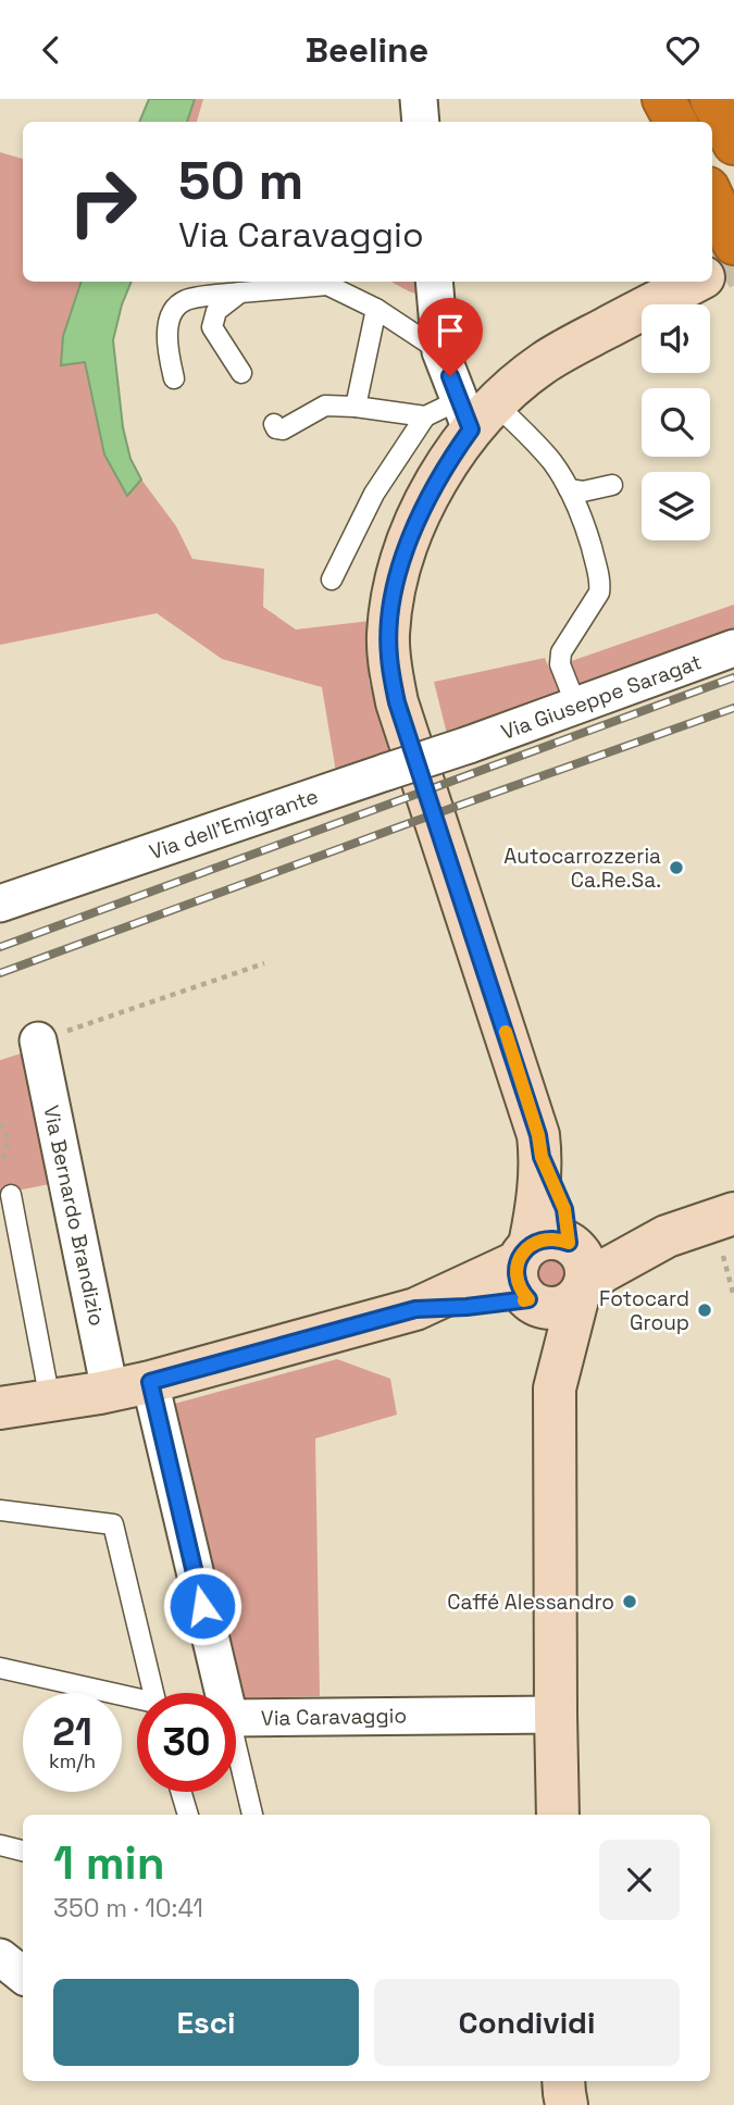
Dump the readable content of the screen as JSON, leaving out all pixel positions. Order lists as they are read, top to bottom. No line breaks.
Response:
{"streets":{"street":["Via Giuseppe Saragat","Via dell'Emigrante","Via Bernardo Brandizio","Via Caravaggio"]},"crossings":[["Via Giuseppe Saragat","Via dell'Emigrante"]],"places":["Autocarrozzeria Ca.Re.Sa.","Fotocard Group","Caffé Alessandro"],"page":{"header":"Beeline","turn":["50 m","Via Caravaggio"],"speed":"21 km/h","limit":"30","heading":["1 min","350 m · 10:41"],"buttons":["Esci","Condividi"]}}
